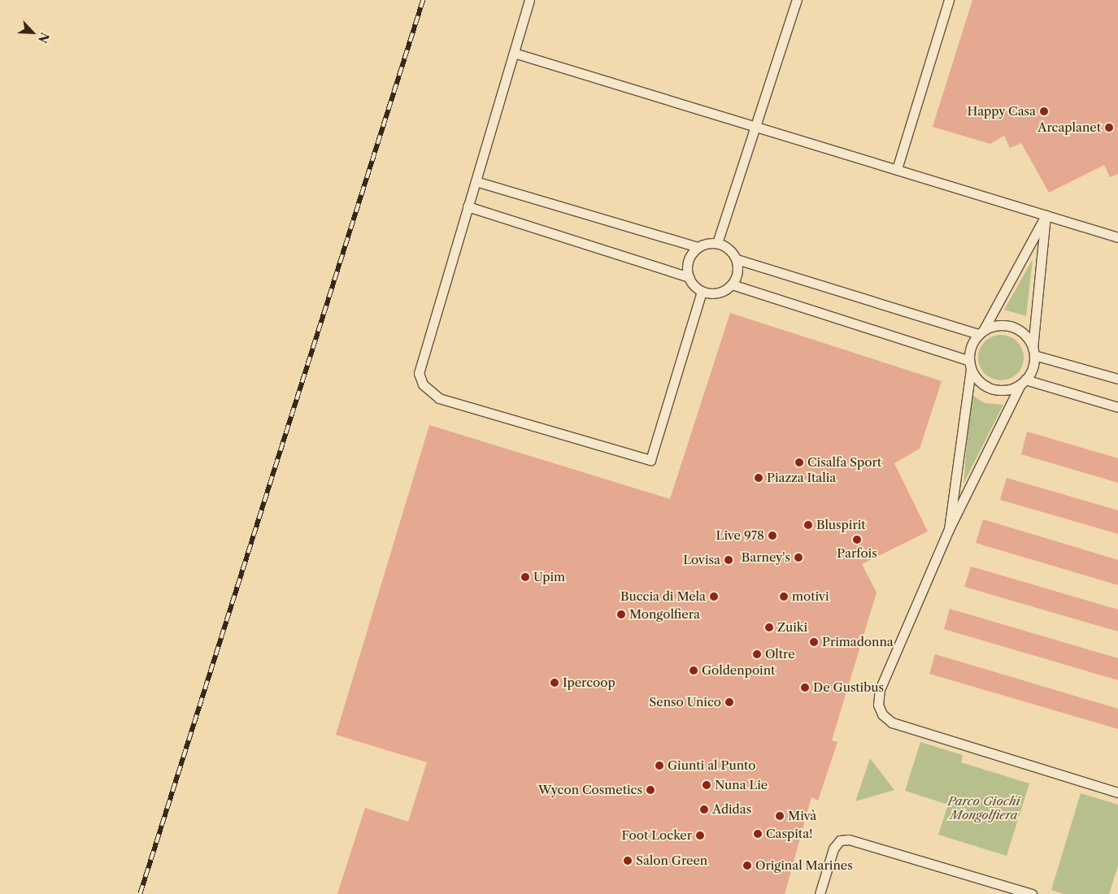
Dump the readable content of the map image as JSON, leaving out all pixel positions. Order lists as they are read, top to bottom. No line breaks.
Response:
{"parks":["Parco Giochi Mongolfiera"],"places":["Happy Casa","Arcaplanet","Cisalfa Sport","Piazza Italia","Bluspirit","Live 978","Parfois","Barney's","Lovisa","Upim","Buccia di Mela","motivi","Mongolfiera","Zuiki","Primadonna","Oltre","Goldenpoint","Ipercoop","De Gustibus","Senso Unico","Giunti al Punto","Nuna Lie","Wycon Cosmetics","Adidas","Mivà","Caspita!","Foot Locker","Salon Green","Original Marines"],"north":"bottom right"}
